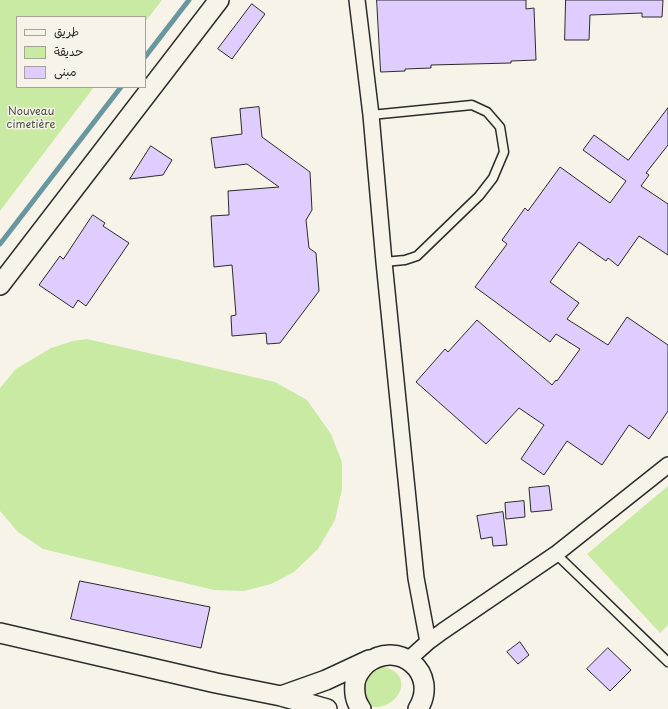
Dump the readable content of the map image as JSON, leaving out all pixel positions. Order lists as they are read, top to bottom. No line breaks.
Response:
{"parks":["Nouveau cimetière"],"legend":["طريق","حديقة","مبنى"]}
